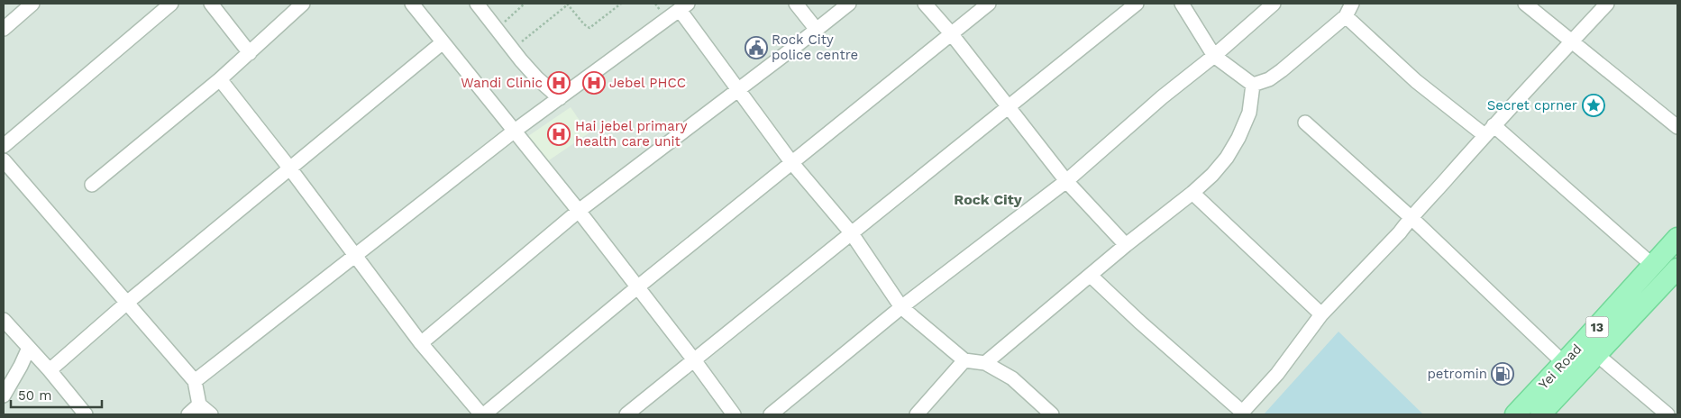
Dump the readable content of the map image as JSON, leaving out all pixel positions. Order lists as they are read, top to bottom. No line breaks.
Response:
{"streets":{"main road":["13","Yei Road"]},"districts":["Rock City"],"places":{"public building":["Rock City police centre"],"hospital":["Wandi Clinic","Jebel PHCC","Hai jebel primary health care unit"],"place":["Secret cprner"],"fuel station":["petromin"]},"scale_bar":"50 m"}
